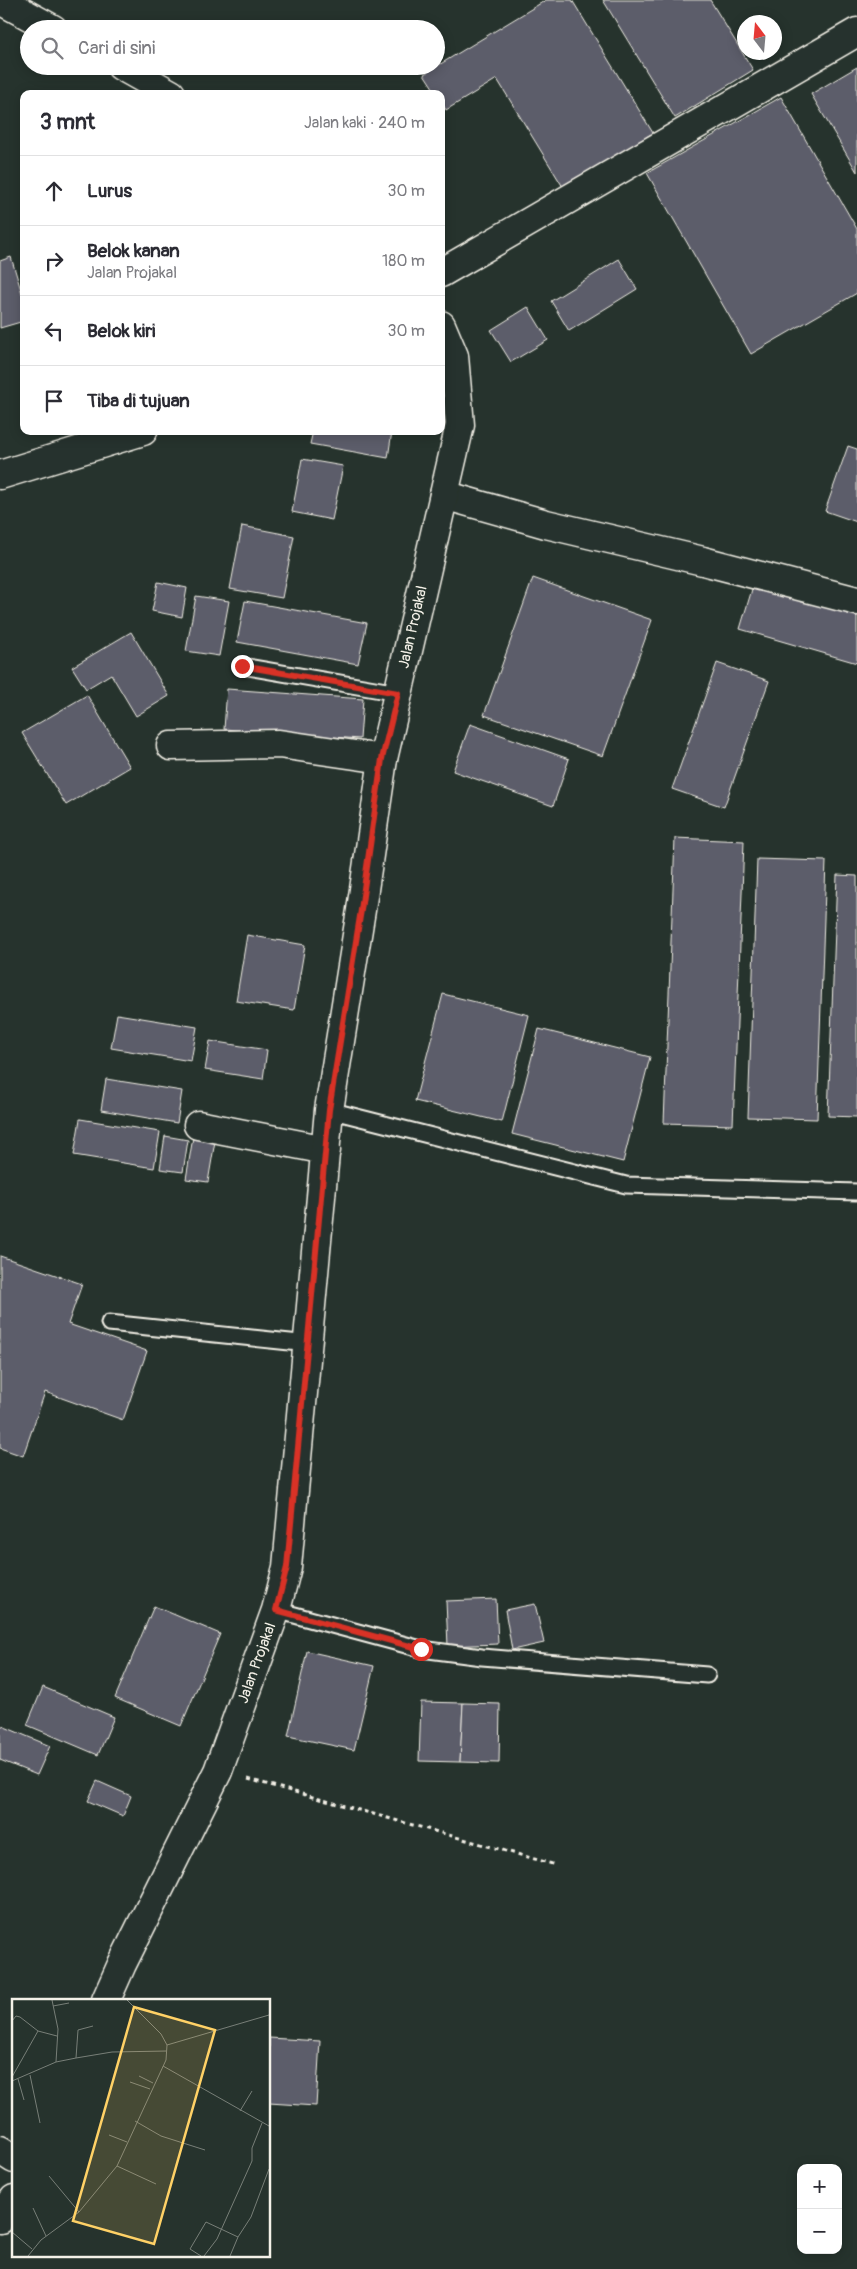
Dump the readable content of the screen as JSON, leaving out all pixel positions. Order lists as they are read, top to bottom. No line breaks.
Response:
{"streets":{"main road":["Jalan Projakal"]},"north":"top","page":{"search":"Cari di sini","heading":["3 mnt","Jalan kaki · 240 m"],"list":[["Lurus","30 m"],["Belok kanan","Jalan Projakal","180 m"],["Belok kiri","30 m"],"Tiba di tujuan"],"map_buttons":["+","−"]}}
